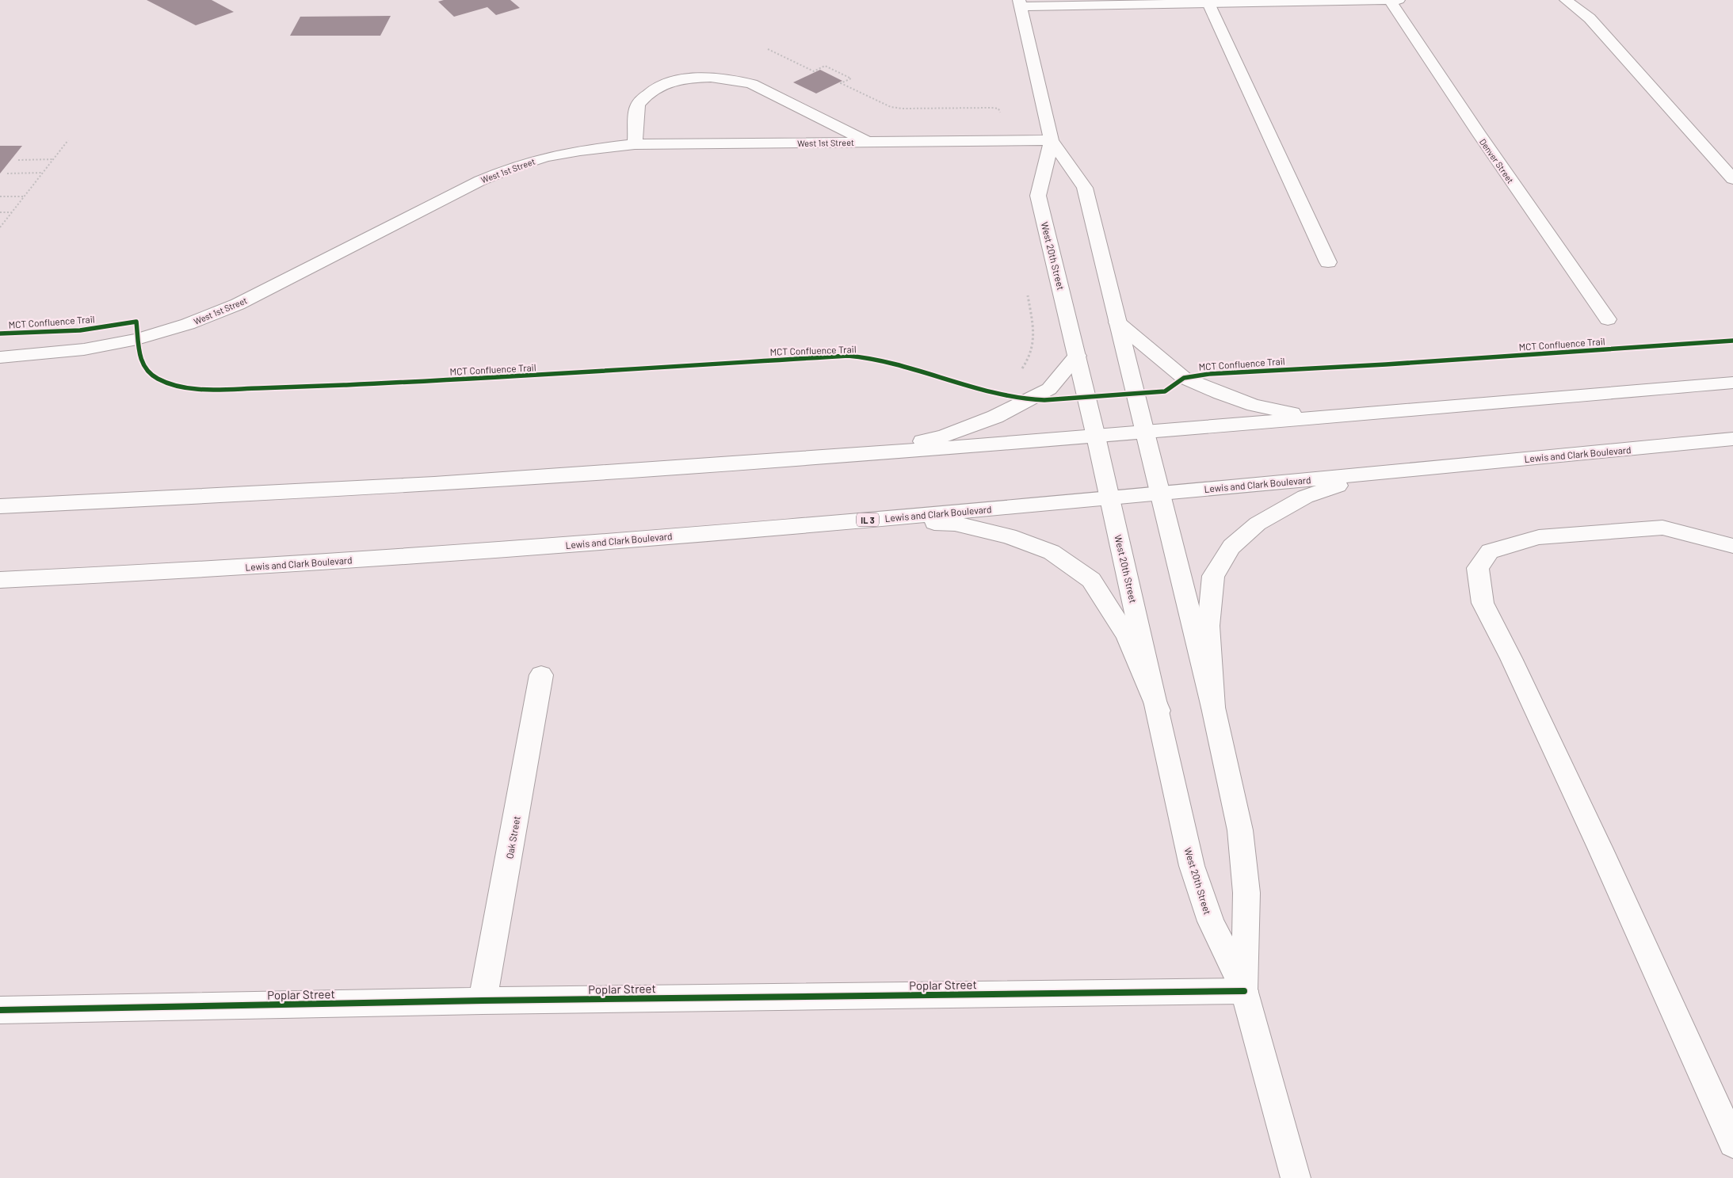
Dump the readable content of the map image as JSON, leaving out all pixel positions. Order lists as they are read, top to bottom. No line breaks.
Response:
{"streets":{"main road":["West 1st Street","Denver Street","West 20th Street","Lewis and Clark Boulevard","IL 3","Oak Street","Poplar Street"],"cycle path":["MCT Confluence Trail"]},"crossings":[["West 1st Street","West 20th Street"],["West 20th Street","Lewis and Clark Boulevard"],["West 20th Street","Poplar Street"],["Oak Street","Poplar Street"]]}
